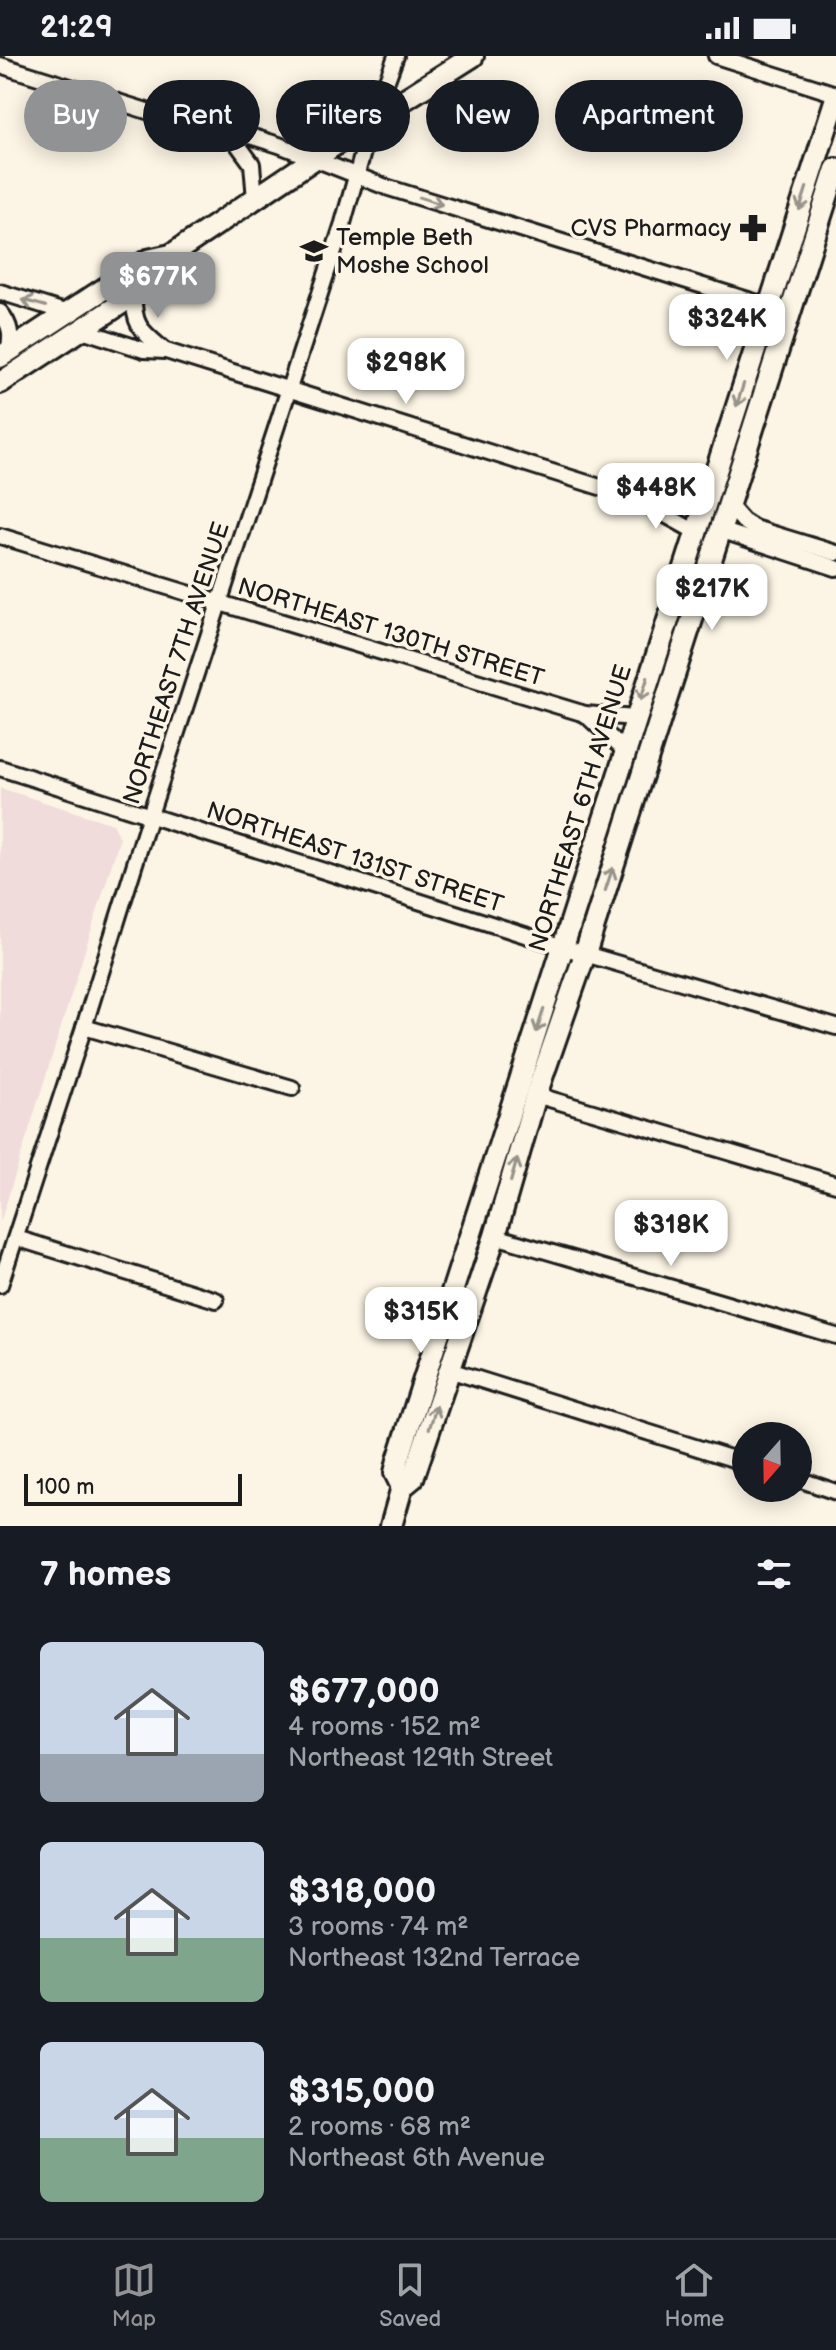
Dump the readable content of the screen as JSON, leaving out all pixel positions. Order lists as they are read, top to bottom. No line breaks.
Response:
{"streets":{"main road":["NORTHEAST 6TH AVENUE"],"street":["NORTHEAST 130TH STREET","NORTHEAST 7TH AVENUE","NORTHEAST 131ST STREET"]},"crossings":[["NORTHEAST 130TH STREET","NORTHEAST 7TH AVENUE"],["NORTHEAST 130TH STREET","NORTHEAST 6TH AVENUE"],["NORTHEAST 7TH AVENUE","NORTHEAST 131ST STREET"],["NORTHEAST 6TH AVENUE","NORTHEAST 131ST STREET"]],"places":{"pharmacy":["CVS Pharmacy"],"school or university":["Temple Beth Moshe School"]},"scale_bar":"100 m","north":"bottom","page":{"status":"21:29","chip":["Buy","Rent","Filters","New","Apartment"],"price":["$677K","$324K","$298K","$448K","$217K","$318K","$315K"],"scale":"100 m","heading":"7 homes","list":[{"name":"$677,000","note":"4 rooms · 152 m² · Northeast 129th Street"},{"name":"$318,000","note":"3 rooms · 74 m² · Northeast 132nd Terrace"},{"name":"$315,000","note":"2 rooms · 68 m² · Northeast 6th Avenue"}],"tabs":["Map","Saved","Home"]}}
